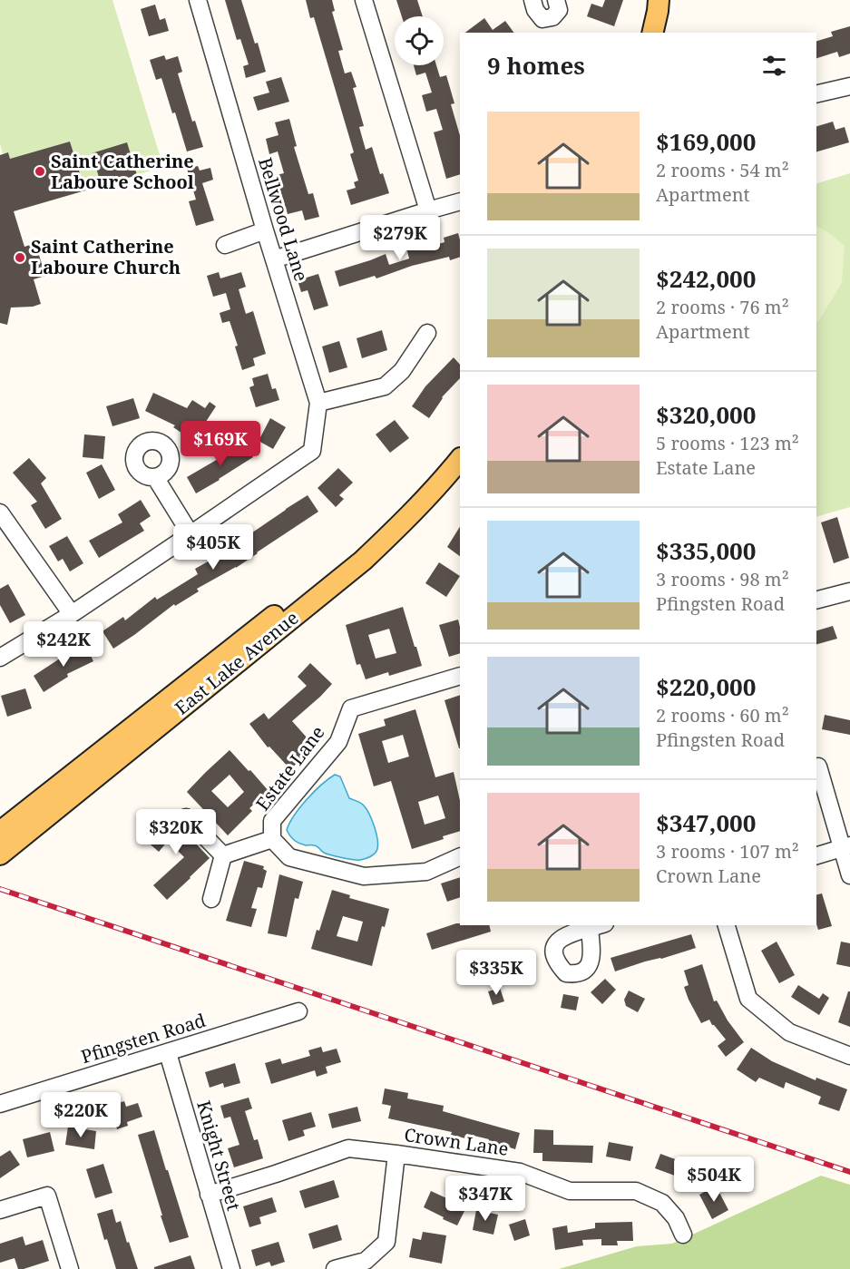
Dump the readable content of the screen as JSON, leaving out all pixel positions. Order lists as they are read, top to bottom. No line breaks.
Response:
{"streets":{"main road":["East Lake Avenue"],"street":["Bellwood Lane","Estate Lane","Pfingsten Road","Crown Lane","Knight Street"]},"crossings":[["Pfingsten Road","Knight Street"],["Crown Lane","Knight Street"]],"places":["Saint Catherine Laboure School","Saint Catherine Laboure Church"],"page":{"heading":"9 homes","list":[{"name":"$169,000","note":"2 rooms · 54 m² · Apartment"},{"name":"$242,000","note":"2 rooms · 76 m² · Apartment"},{"name":"$320,000","note":"5 rooms · 123 m² · Estate Lane"},{"name":"$335,000","note":"3 rooms · 98 m² · Pfingsten Road"},{"name":"$220,000","note":"2 rooms · 60 m² · Pfingsten Road"},{"name":"$347,000","note":"3 rooms · 107 m² · Crown Lane"}],"price":["$279K","$169K","$405K","$242K","$320K","$335K","$220K","$504K","$347K"]}}
